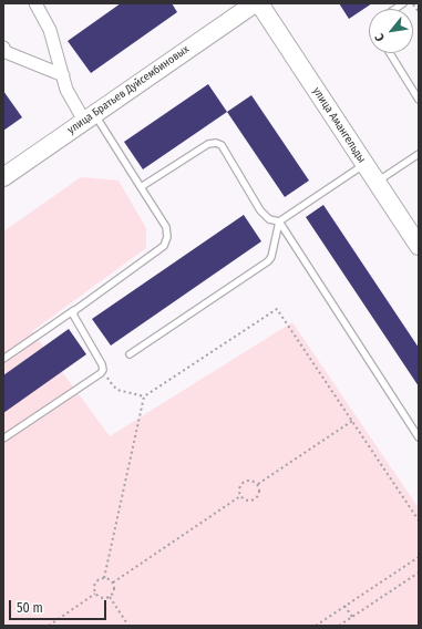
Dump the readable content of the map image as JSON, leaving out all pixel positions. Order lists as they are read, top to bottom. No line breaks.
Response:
{"streets":{"street":["улица Братьев Дуйсембиновых","улица Амангельды"]},"scale_bar":"50 m","north":"bottom left"}
